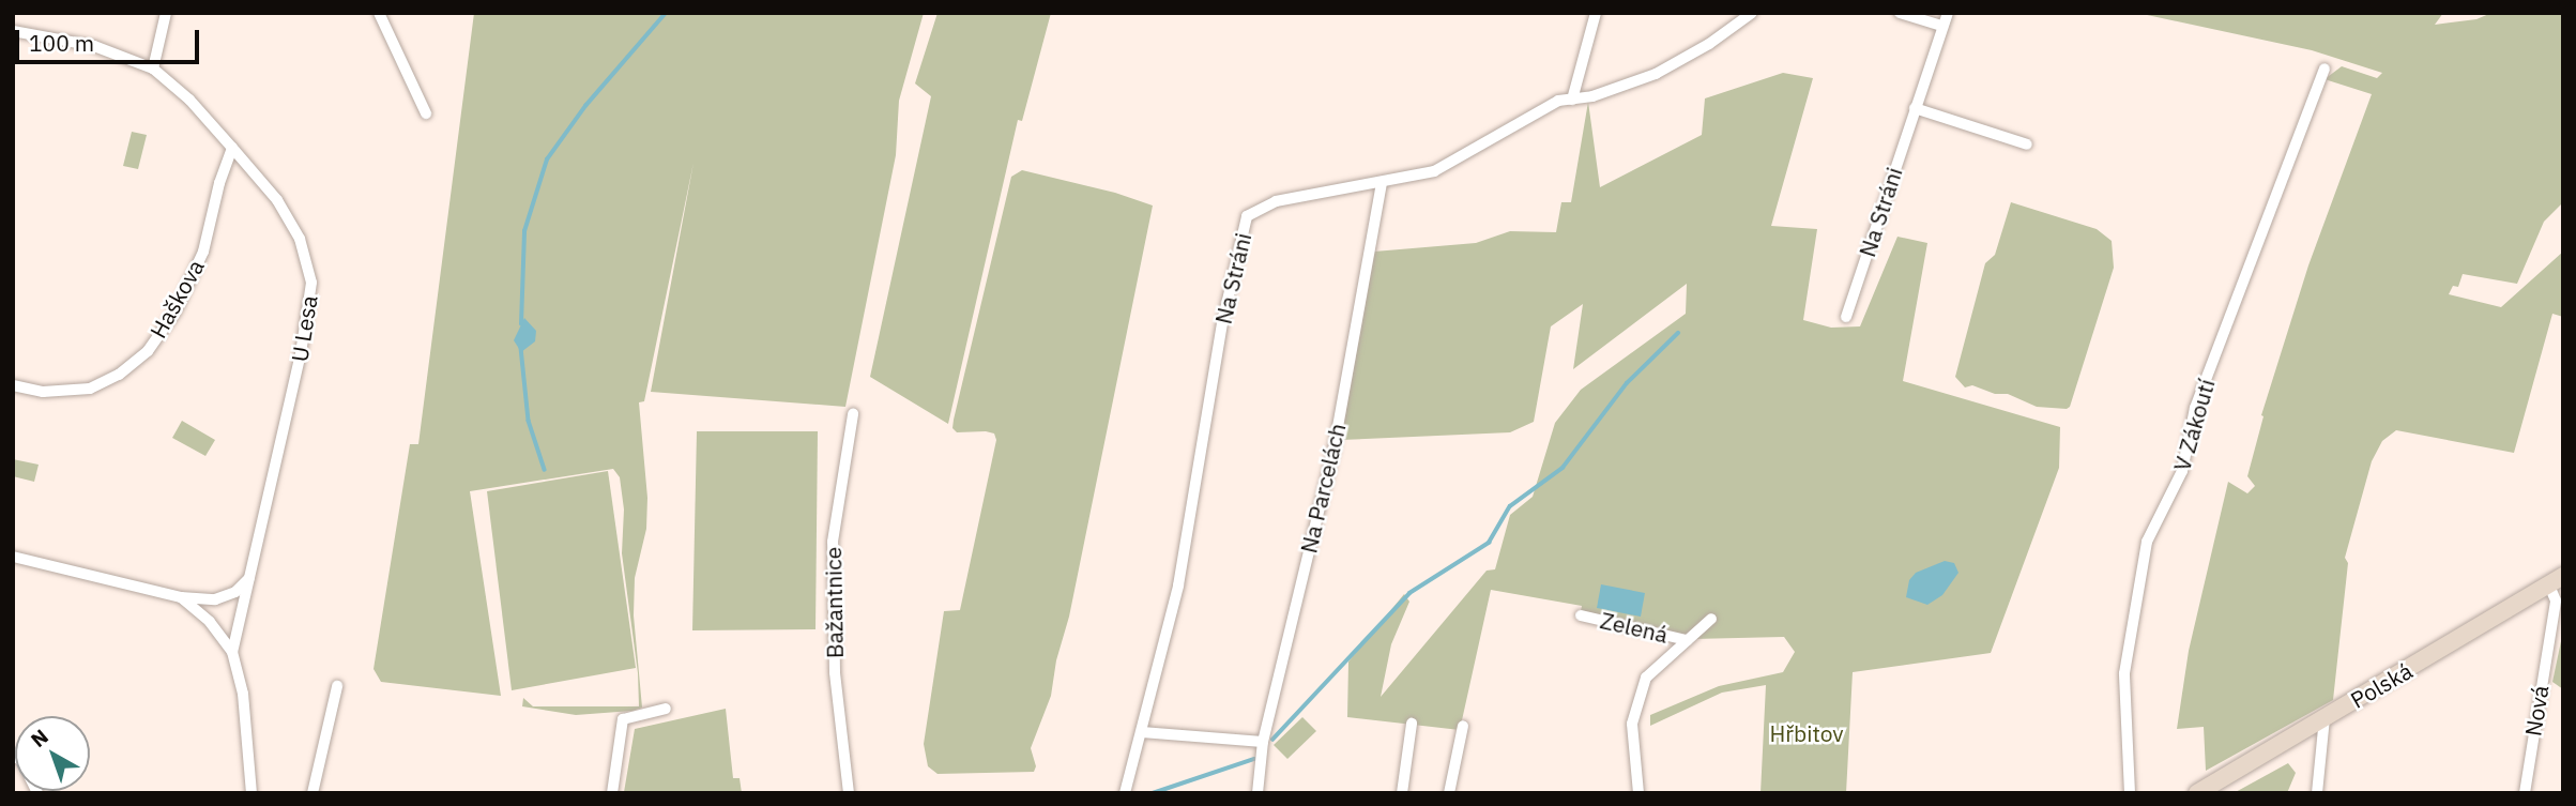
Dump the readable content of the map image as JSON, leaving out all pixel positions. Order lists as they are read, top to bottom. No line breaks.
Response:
{"streets":{"street":["Na Stráni","Haškova","U Lesa","V Zákoutí","Na Parcelách","Bažantnice","Zelená","Polská","Nová"]},"crossings":[["Na Stráni","Na Parcelách"],["Haškova","U Lesa"],["Polská","Nová"]],"parks":["Hřbitov"],"scale_bar":"100 m","north":"top left"}
